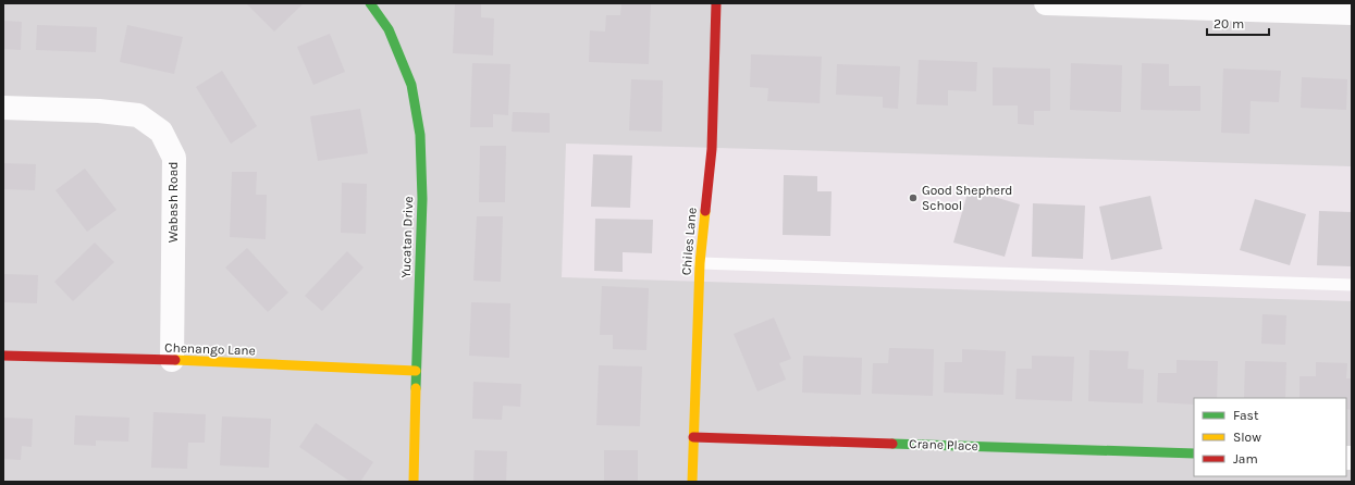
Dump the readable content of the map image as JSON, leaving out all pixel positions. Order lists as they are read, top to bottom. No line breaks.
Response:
{"streets":{"street":["Wabash Road","Yucatan Drive","Chiles Lane","Chenango Lane","Crane Place"]},"crossings":[["Wabash Road","Chenango Lane"],["Yucatan Drive","Chenango Lane"],["Chiles Lane","Crane Place"]],"places":["Good Shepherd School"],"legend":["Fast","Slow","Jam"],"scale_bar":"20 m"}
